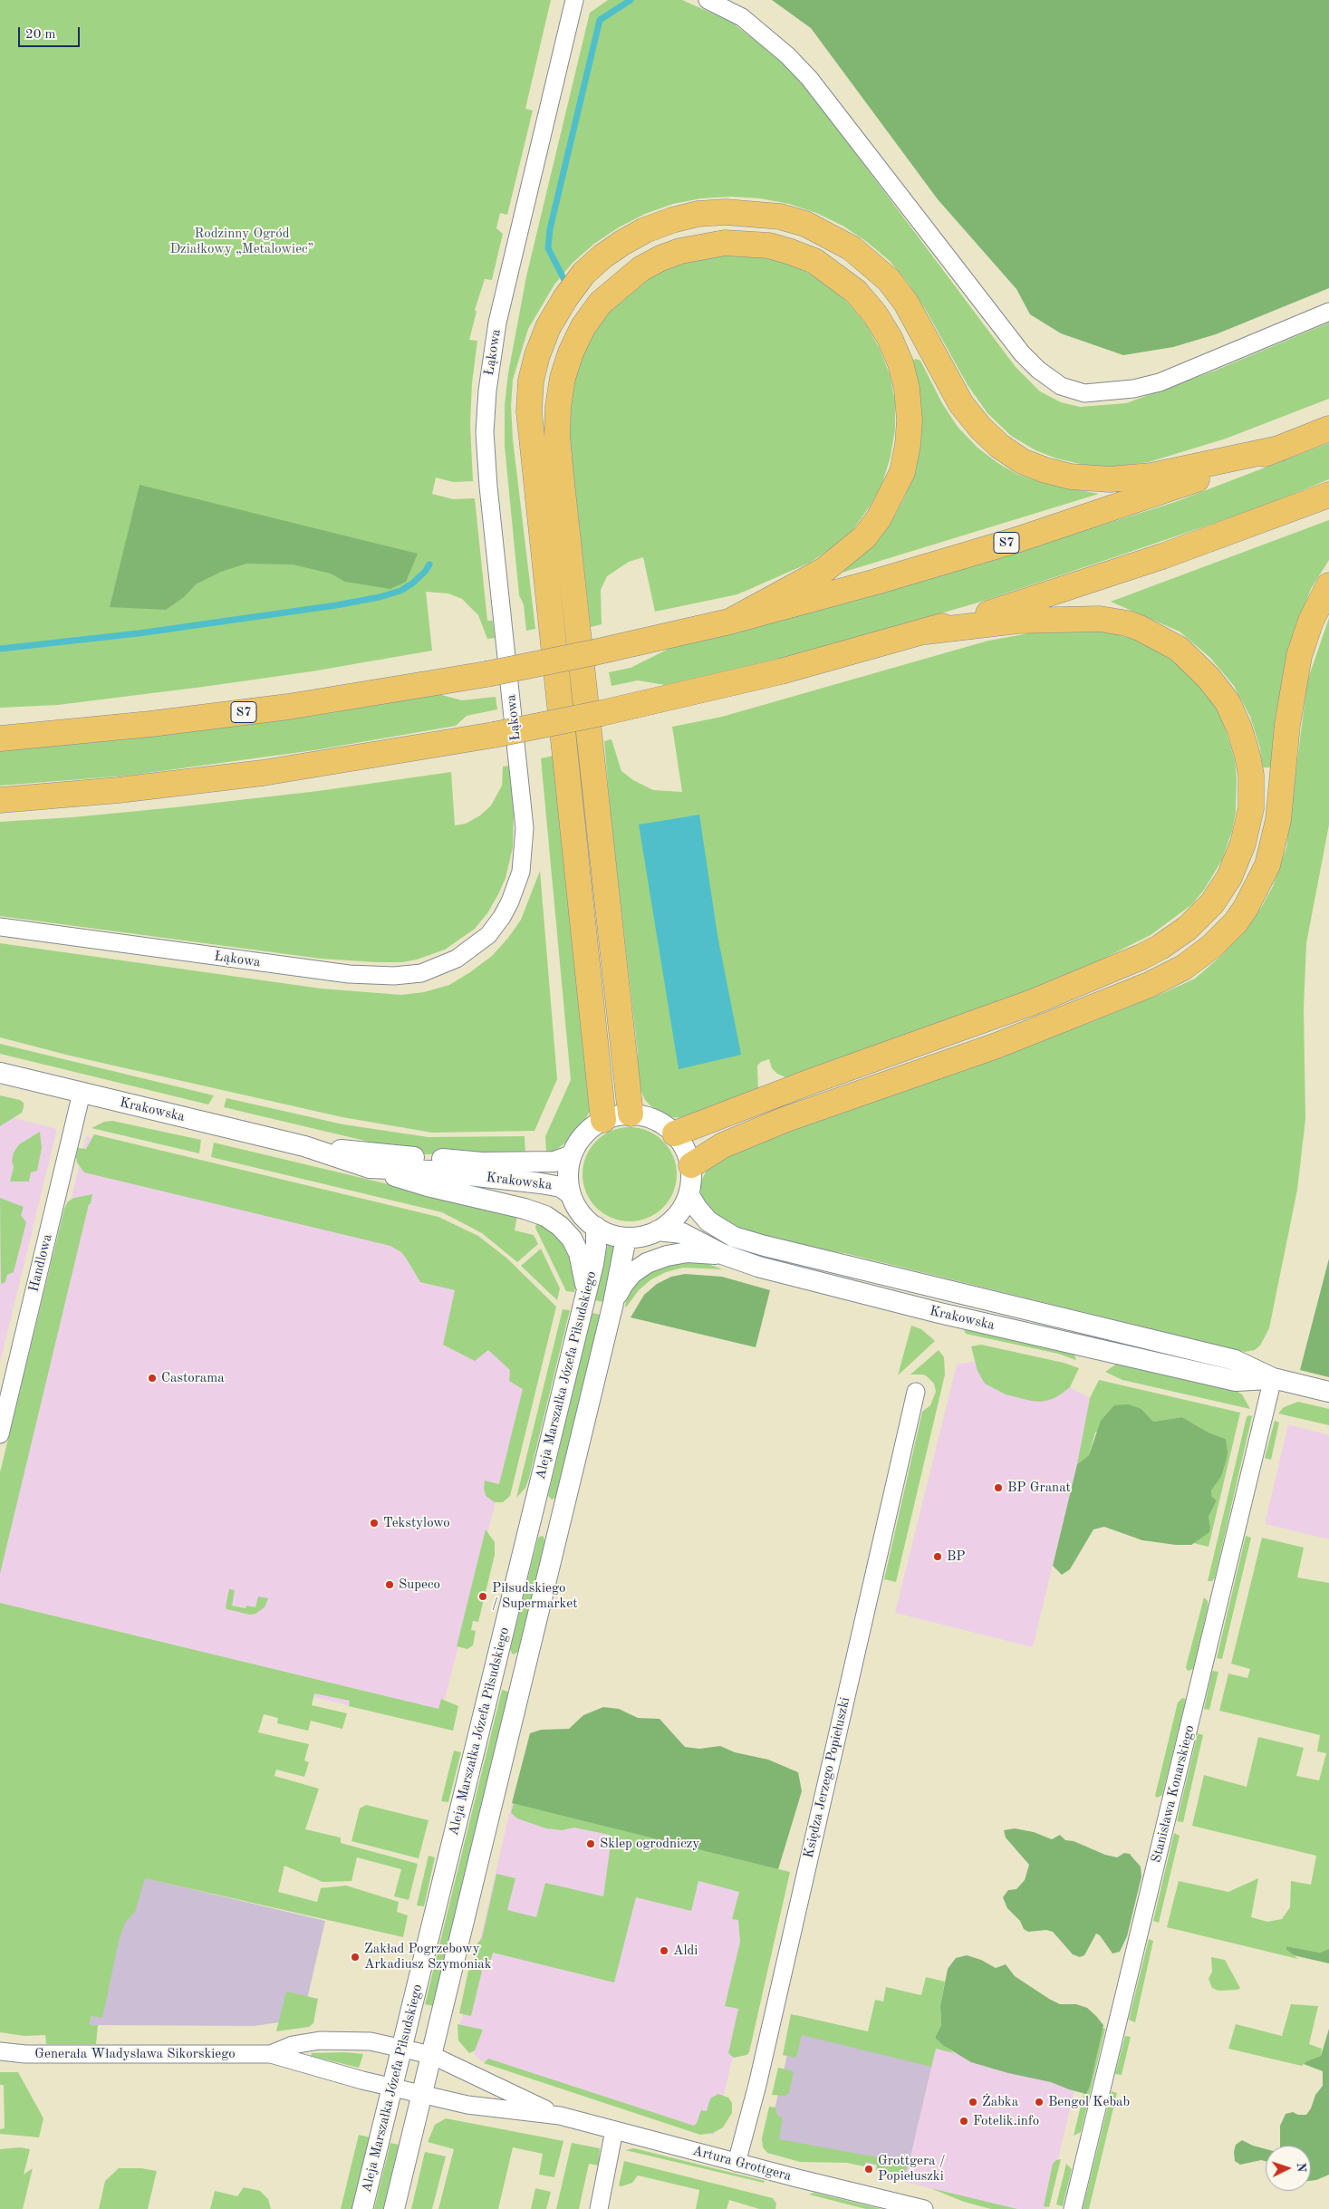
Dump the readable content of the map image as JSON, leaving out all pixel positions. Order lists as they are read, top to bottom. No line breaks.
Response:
{"streets":{"highway":["S7"],"street":["Łąkowa","Krakowska","Handlowa","Aleja Marszałka Józefa Piłsudskiego","Księdza Jerzego Popiełuszki","Stanisława Konarskiego","Generała Władysława Sikorskiego","Artura Grottgera"]},"crossings":[["Krakowska","Handlowa"],["Krakowska","Aleja Marszałka Józefa Piłsudskiego"],["Krakowska","Stanisława Konarskiego"],["Aleja Marszałka Józefa Piłsudskiego","Generała Władysława Sikorskiego"],["Aleja Marszałka Józefa Piłsudskiego","Artura Grottgera"],["Księdza Jerzego Popiełuszki","Artura Grottgera"],["Generała Władysława Sikorskiego","Artura Grottgera"]],"parks":["Rodzinny Ogród Działkowy „Metalowiec”"],"places":["Castorama","BP Granat","Tekstylowo","BP","Supeco","Piłsudskiego / Supermarket","Sklep ogrodniczy","Aldi","Zakład Pogrzebowy Arkadiusz Szymoniak","Żabka","Bengol Kebab","Fotelik.info","Grottgera / Popiełuszki"],"scale_bar":"20 m","north":"right"}
